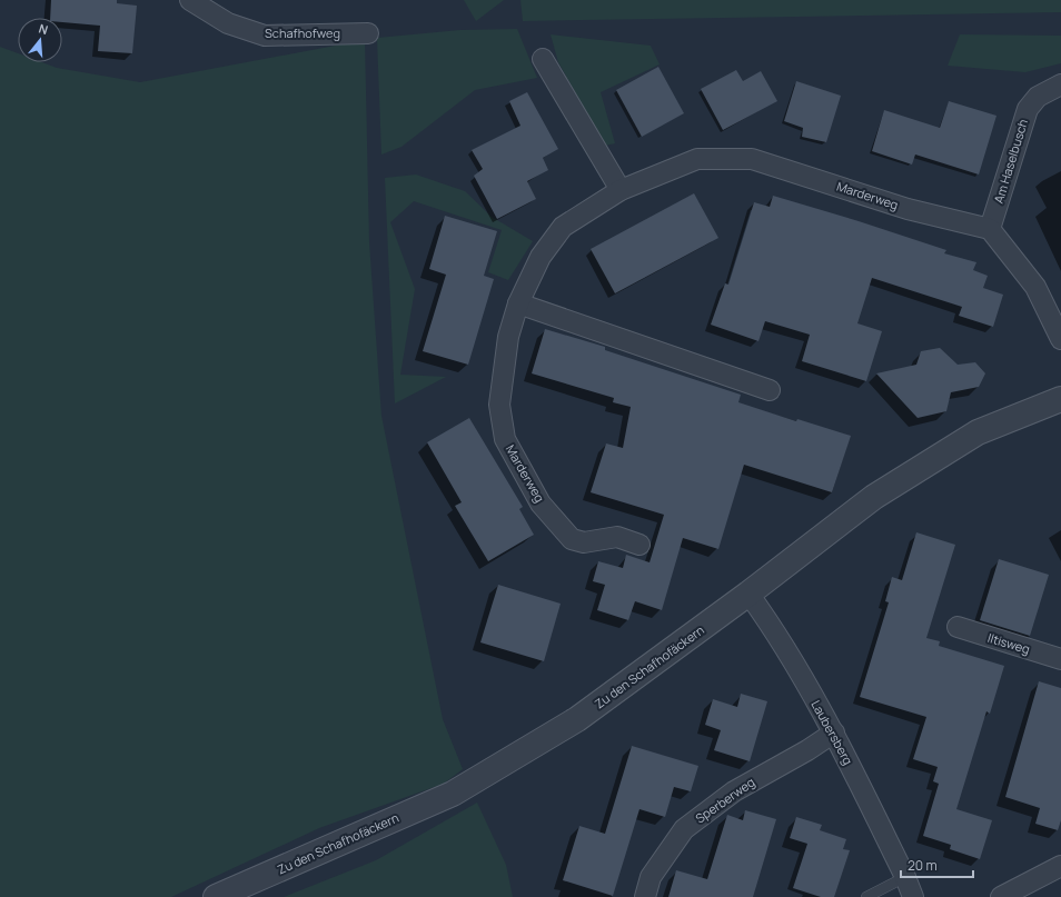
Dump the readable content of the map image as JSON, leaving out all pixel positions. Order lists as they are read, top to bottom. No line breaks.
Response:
{"streets":{"street":["Schafhofweg","Am Haselbusch","Marderweg","Iltisweg","Zu den Schafhofäckern","Laubersberg","Sperberweg"]},"crossings":[["Am Haselbusch","Marderweg"],["Zu den Schafhofäckern","Laubersberg"],["Laubersberg","Sperberweg"]],"scale_bar":"20 m","north":"top"}
